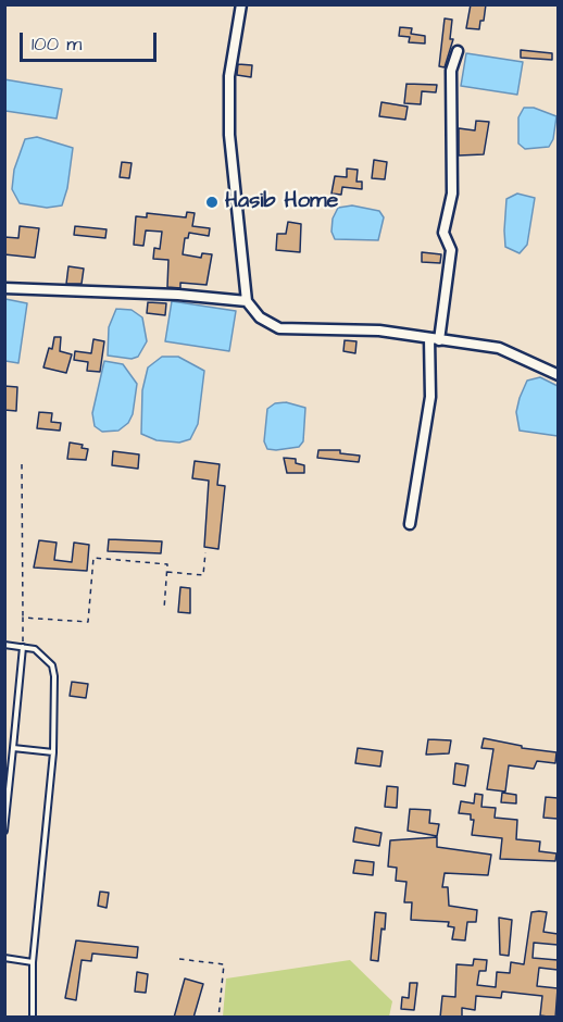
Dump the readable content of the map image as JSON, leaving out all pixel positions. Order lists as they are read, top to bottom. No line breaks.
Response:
{"places":["Hasib Home"],"scale_bar":"100 m"}
